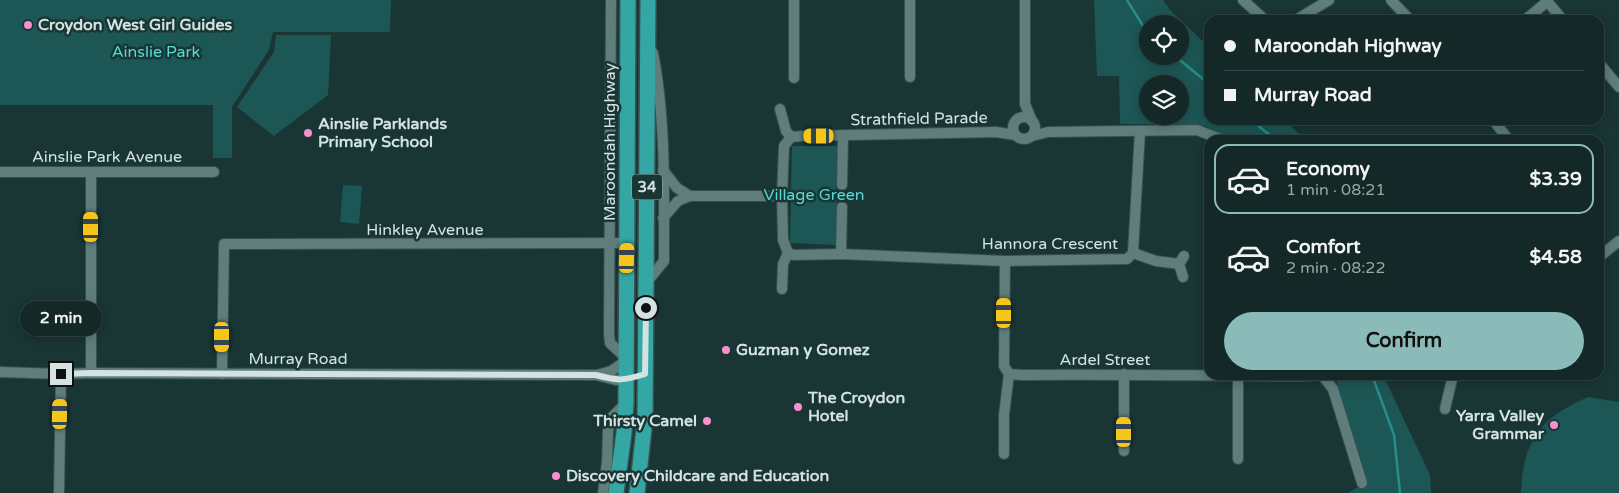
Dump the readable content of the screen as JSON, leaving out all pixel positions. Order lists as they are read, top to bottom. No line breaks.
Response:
{"streets":{"highway":["Maroondah Highway","34"],"street":["Strathfield Parade","Ainslie Park Avenue","Hinkley Avenue","Hannora Crescent","Murray Road","Ardel Street"]},"crossings":[["Maroondah Highway","Hinkley Avenue"],["Maroondah Highway","Murray Road"],["Hinkley Avenue","Murray Road"]],"parks":["Ainslie Park","Village Green"],"places":["Croydon West Girl Guides","Ainslie Parklands Primary School","Guzman y Gomez","The Croydon Hotel","Thirsty Camel","Yarra Valley Grammar","Discovery Childcare and Education"],"page":{"banner":["Maroondah Highway","Murray Road"],"list":[{"name":"Economy","note":"1 min · 08:21","value":"$3.39"},{"name":"Comfort","note":"2 min · 08:22","value":"$4.58"}],"bubble":"2 min","buttons":"Confirm"}}
